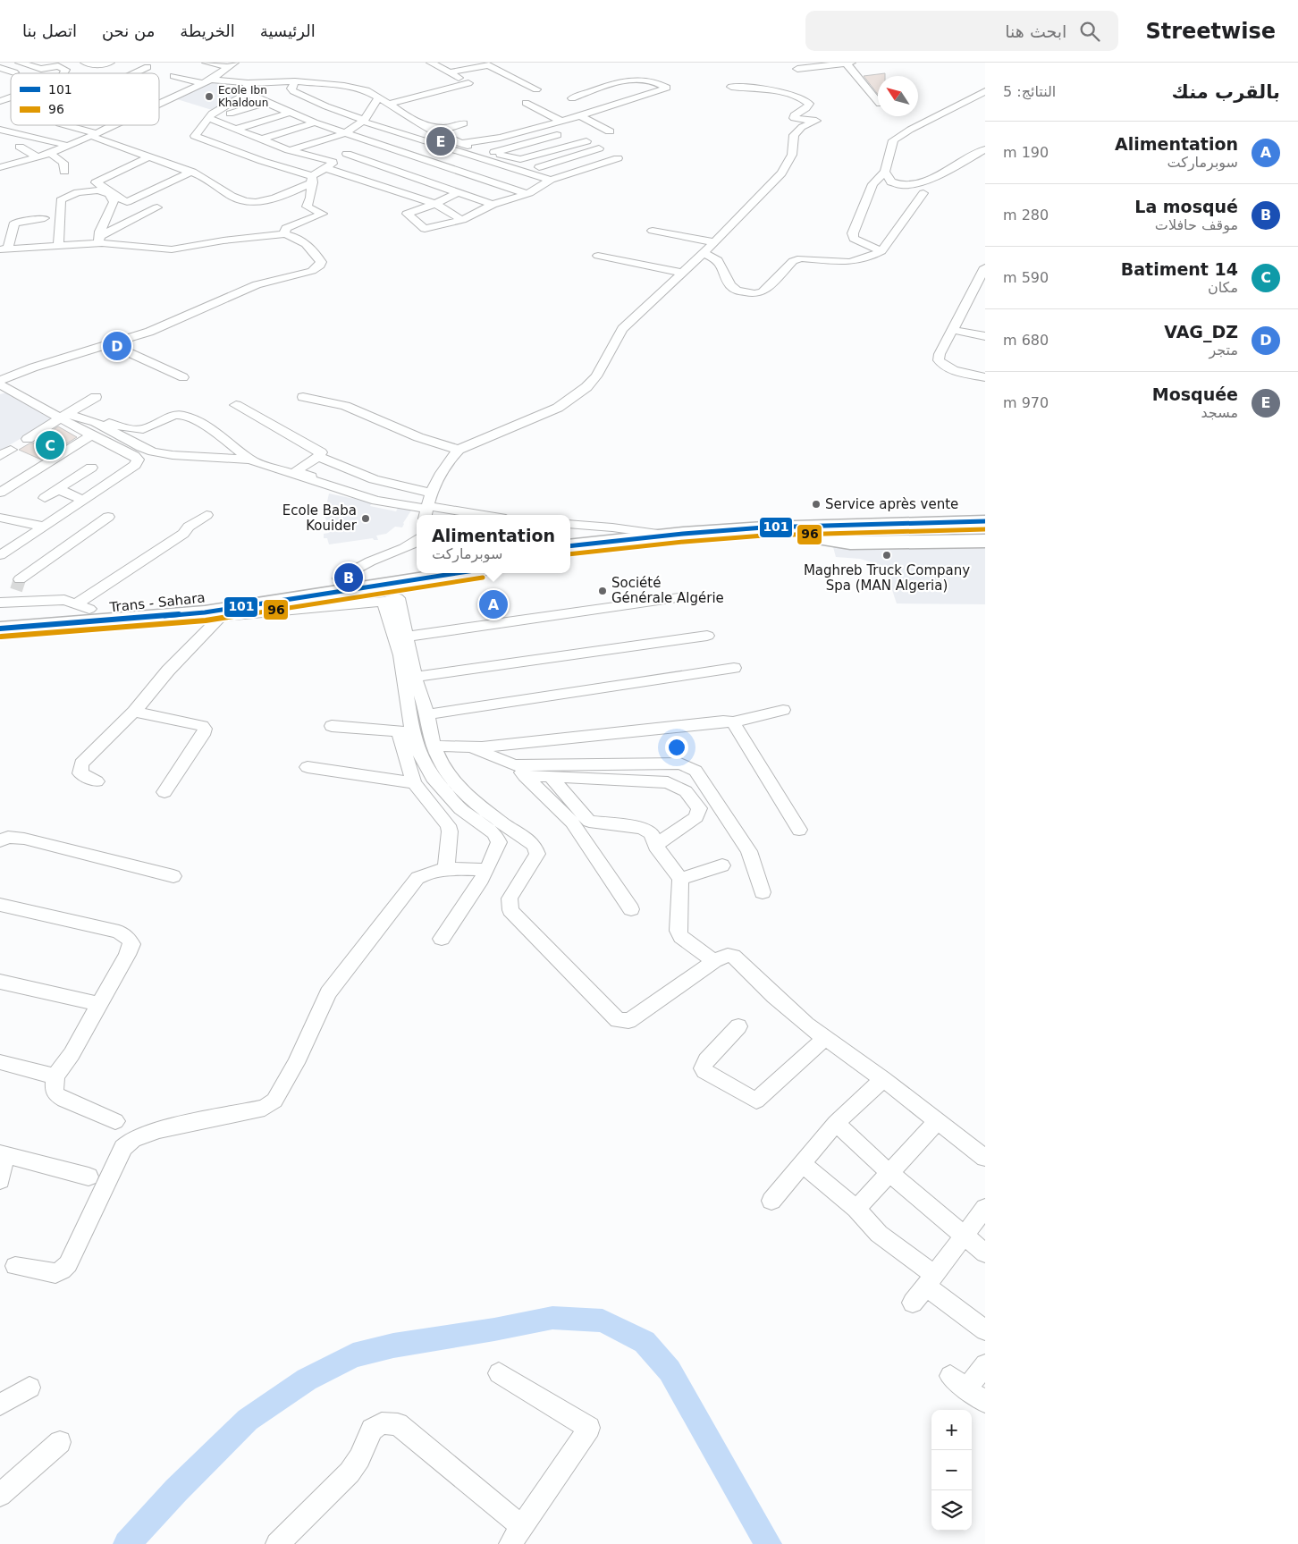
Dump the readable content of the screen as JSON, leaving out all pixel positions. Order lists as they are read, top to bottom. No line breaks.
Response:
{"streets":{"highway":["Trans - Sahara"]},"places":["Ecole Ibn Khaldoun","Service après vente","Ecole Baba Kouider","Maghreb Truck Company Spa (MAN Algeria)","Société Générale Algérie"],"lines":["transit line 101","transit line 96"],"legend":["101","96"],"north":"top left","page":{"header":"Streetwise","search":"ابحث هنا","nav":["الرئيسية","الخريطة","من نحن","اتصل بنا"],"heading":["بالقرب منك","النتائج: 5"],"list":[{"mark":"A","name":"Alimentation","note":"سوبرماركت","value":"190 m"},{"mark":"B","name":"La mosqué","note":"موقف حافلات","value":"280 m"},{"mark":"C","name":"Batiment 14","note":"مكان","value":"590 m"},{"mark":"D","name":"VAG_DZ","note":"متجر","value":"680 m"},{"mark":"E","name":"Mosquée","note":"مسجد","value":"970 m"}],"pins":["E","D","C","B","A"],"popup":["Alimentation","سوبرماركت"],"map_buttons":["+","−"]}}
